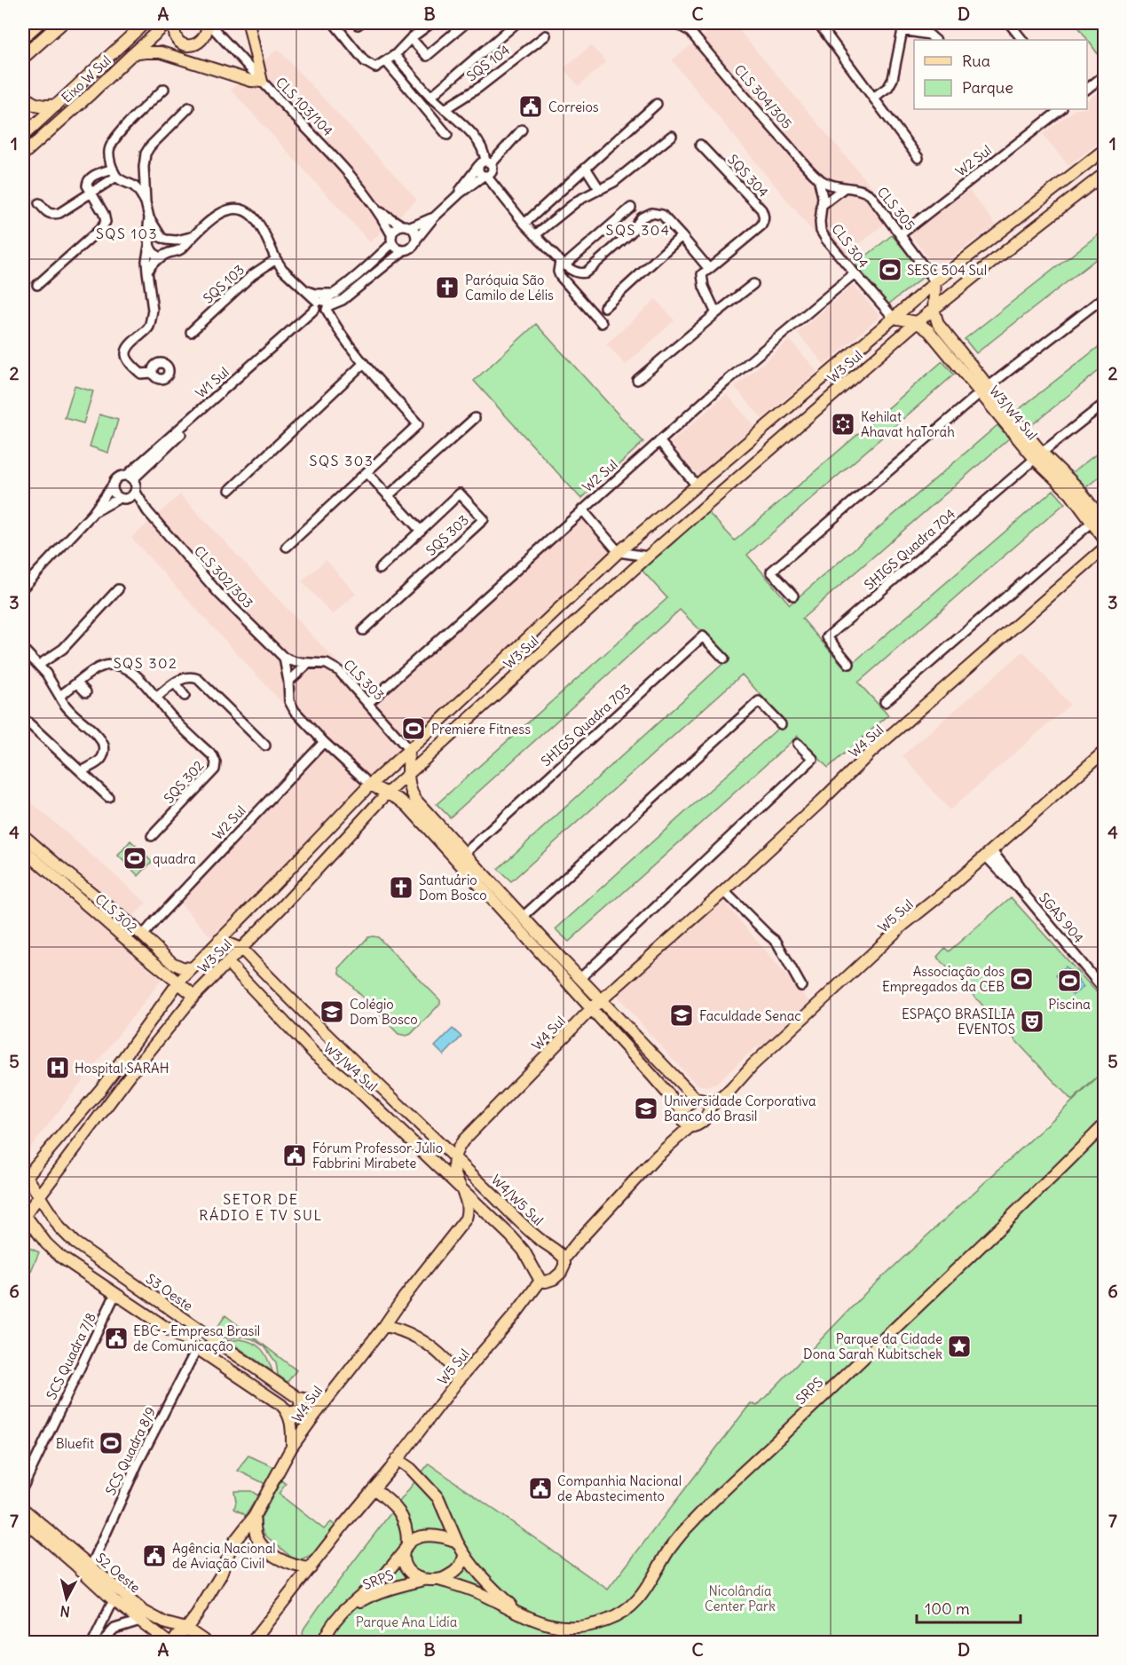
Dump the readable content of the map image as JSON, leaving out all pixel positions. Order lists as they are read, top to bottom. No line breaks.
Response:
{"streets":{"main road":["Eixo W Sul","W3 Sul","W3/W4 Sul","W4 Sul","CLS 302","W5 Sul","W4/W5 Sul","S3 Oeste","SRPS","S2 Oeste"],"street":["SQS 104","CLS 304/305","CLS 103/104","W2 Sul","SQS 304","CLS 305","CLS 304","SQS 103","W1 Sul","SQS 303","SHIGS Quadra 704","CLS 302/303","CLS 303","SHIGS Quadra 703","SQS 302","SGAS 904","SCS Quadra 7/8","SCS Quadra 8/9"]},"crossings":[["CLS 304/305","CLS 305"],["CLS 304/305","CLS 304"],["CLS 103/104","W1 Sul"],["W2 Sul","CLS 305"],["W2 Sul","CLS 304"],["W2 Sul","CLS 303"],["W2 Sul","CLS 302"],["CLS 305","CLS 304"],["CLS 305","W3 Sul"],["CLS 305","W3/W4 Sul"],["CLS 304","W3 Sul"],["W3 Sul","W3/W4 Sul"],["W3 Sul","CLS 303"],["W3 Sul","CLS 302"],["W3 Sul","S3 Oeste"],["W1 Sul","CLS 302/303"],["W3/W4 Sul","SHIGS Quadra 704"],["W3/W4 Sul","W4 Sul"],["W3/W4 Sul","W4/W5 Sul"],["CLS 302/303","CLS 303"],["W4 Sul","W4/W5 Sul"],["W4 Sul","S2 Oeste"],["W5 Sul","SGAS 904"],["W5 Sul","W4/W5 Sul"],["SCS Quadra 8/9","S2 Oeste"]],"districts":["SQS 304","SQS 103","SQS 303","SQS 302","SETOR DE RÁDIO E TV SUL"],"parks":["Nicolândia Center Park","Parque Ana Lídia"],"places":{"public building":["Correios","Fórum Professor Júlio Fabbrini Mirabete","EBC - Empresa Brasil de Comunicação","Companhia Nacional de Abastecimento","Agência Nacional de Aviação Civil"],"sports":["SESC 504 Sul","Premiere Fitness","quadra","Associação dos Empregados da CEB","Piscina","Bluefit"],"church":["Paróquia São Camilo de Lélis","Santuário Dom Bosco"],"synagogue":["Kehilat Ahavat haTorah"],"school or university":["Colégio Dom Bosco","Faculdade Senac","Universidade Corporativa Banco do Brasil"],"theatre":["ESPAÇO BRASILIA EVENTOS"],"hospital":["Hospital SARAH"],"place":["Parque da Cidade Dona Sarah Kubitschek"]},"legend":["Rua","Parque"],"scale_bar":"100 m","north":"bottom","grid":{"columns":["A","B","C","D"],"rows":["1","2","3","4","5","6","7"]}}
